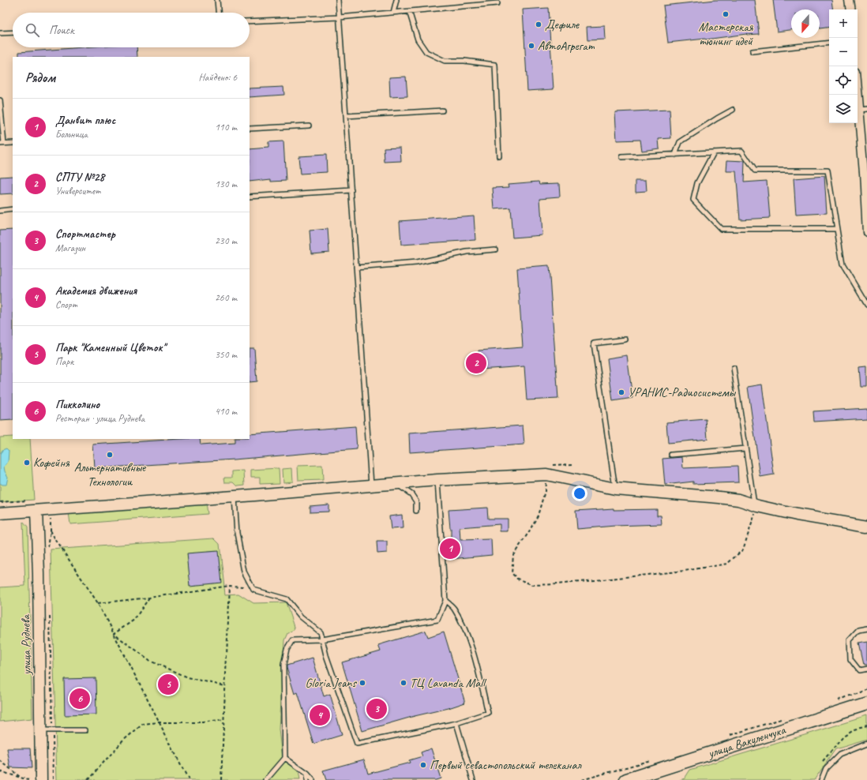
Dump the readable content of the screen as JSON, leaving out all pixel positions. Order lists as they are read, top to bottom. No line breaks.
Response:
{"streets":{"main road":["улица Вакуленчука"],"street":["улица Руднева"]},"places":["Мастерская тюнинг идей","Дефиле","АвтоАгрегат","УРАНИС-Радиосистемы","Альтернативные Технологии","Кофейня","Gloria Jeans","ТЦ Lavanda Mall","Первый севастопольский телеканал"],"north":"bottom","page":{"map_buttons":["+","−"],"search":"Поиск","heading":["Рядом","Найдено: 6"],"list":[{"mark":"1","name":"Данвит плюс","note":"Больница","value":"110 m"},{"mark":"2","name":"СПТУ №28","note":"Университет","value":"130 m"},{"mark":"3","name":"Спортмастер","note":"Магазин","value":"230 m"},{"mark":"4","name":"Академия движения","note":"Спорт","value":"260 m"},{"mark":"5","name":"Парк \"Каменный Цветок\"","note":"Парк","value":"350 m"},{"mark":"6","name":"Пикколино","note":"Ресторан · улица Руднева","value":"410 m"}],"pins":["2","1","5","6","3","4"]}}
